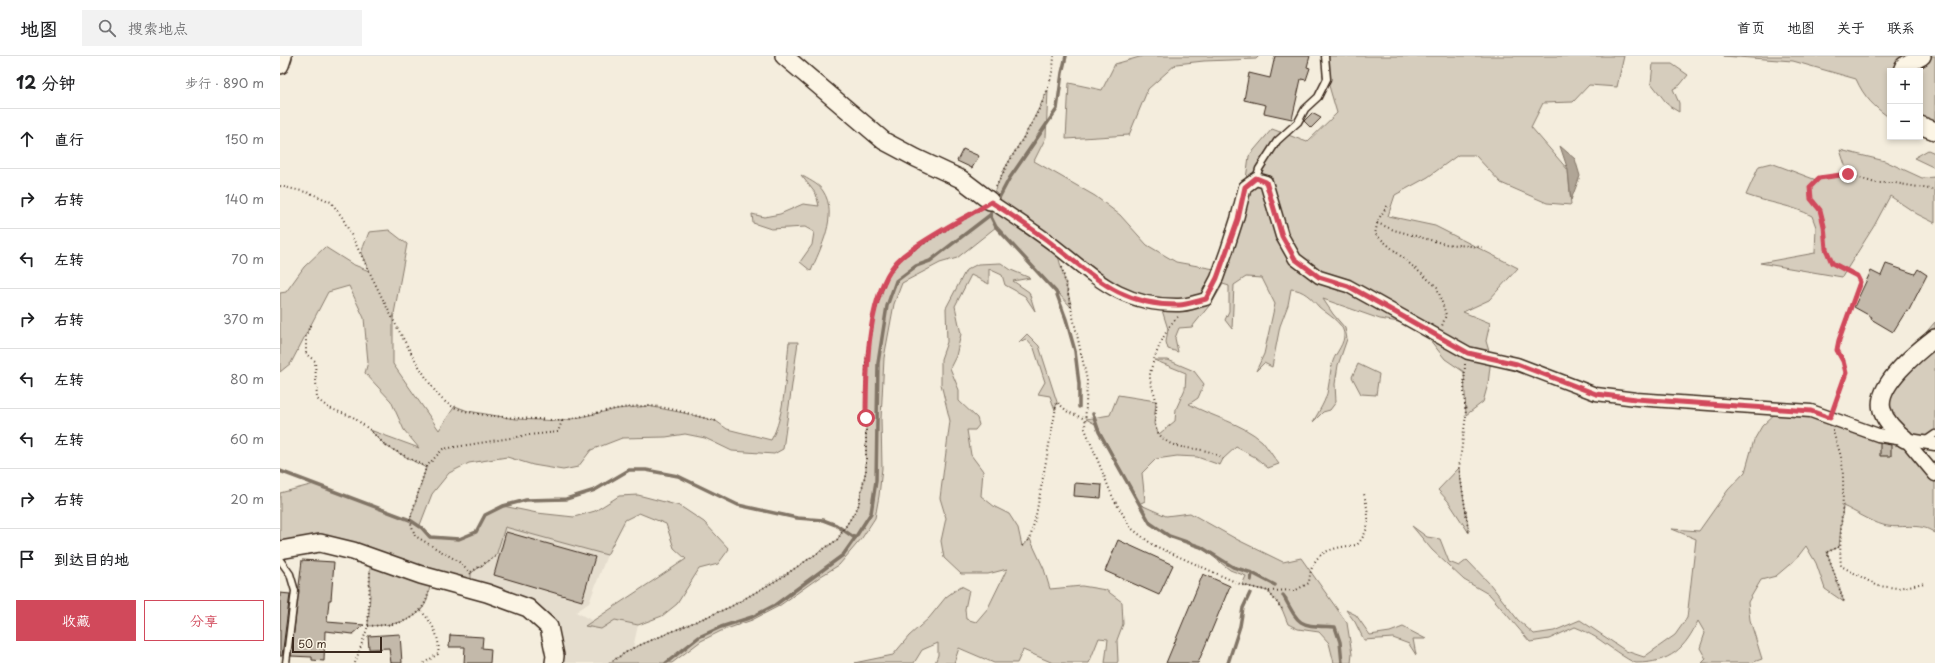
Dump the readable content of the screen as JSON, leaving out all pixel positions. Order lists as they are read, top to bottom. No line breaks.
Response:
{"scale_bar":"50 m","page":{"header":"地图","search":"搜索地点","nav":["首页","地图","关于","联系"],"heading":["12 分钟","步行 · 890 m"],"map_buttons":["+","−"],"list":[["直行","150 m"],["右转","140 m"],["左转","70 m"],["右转","370 m"],["左转","80 m"],["左转","60 m"],["右转","20 m"],"到达目的地"],"buttons":["收藏","分享"],"scale":"50 m"}}
